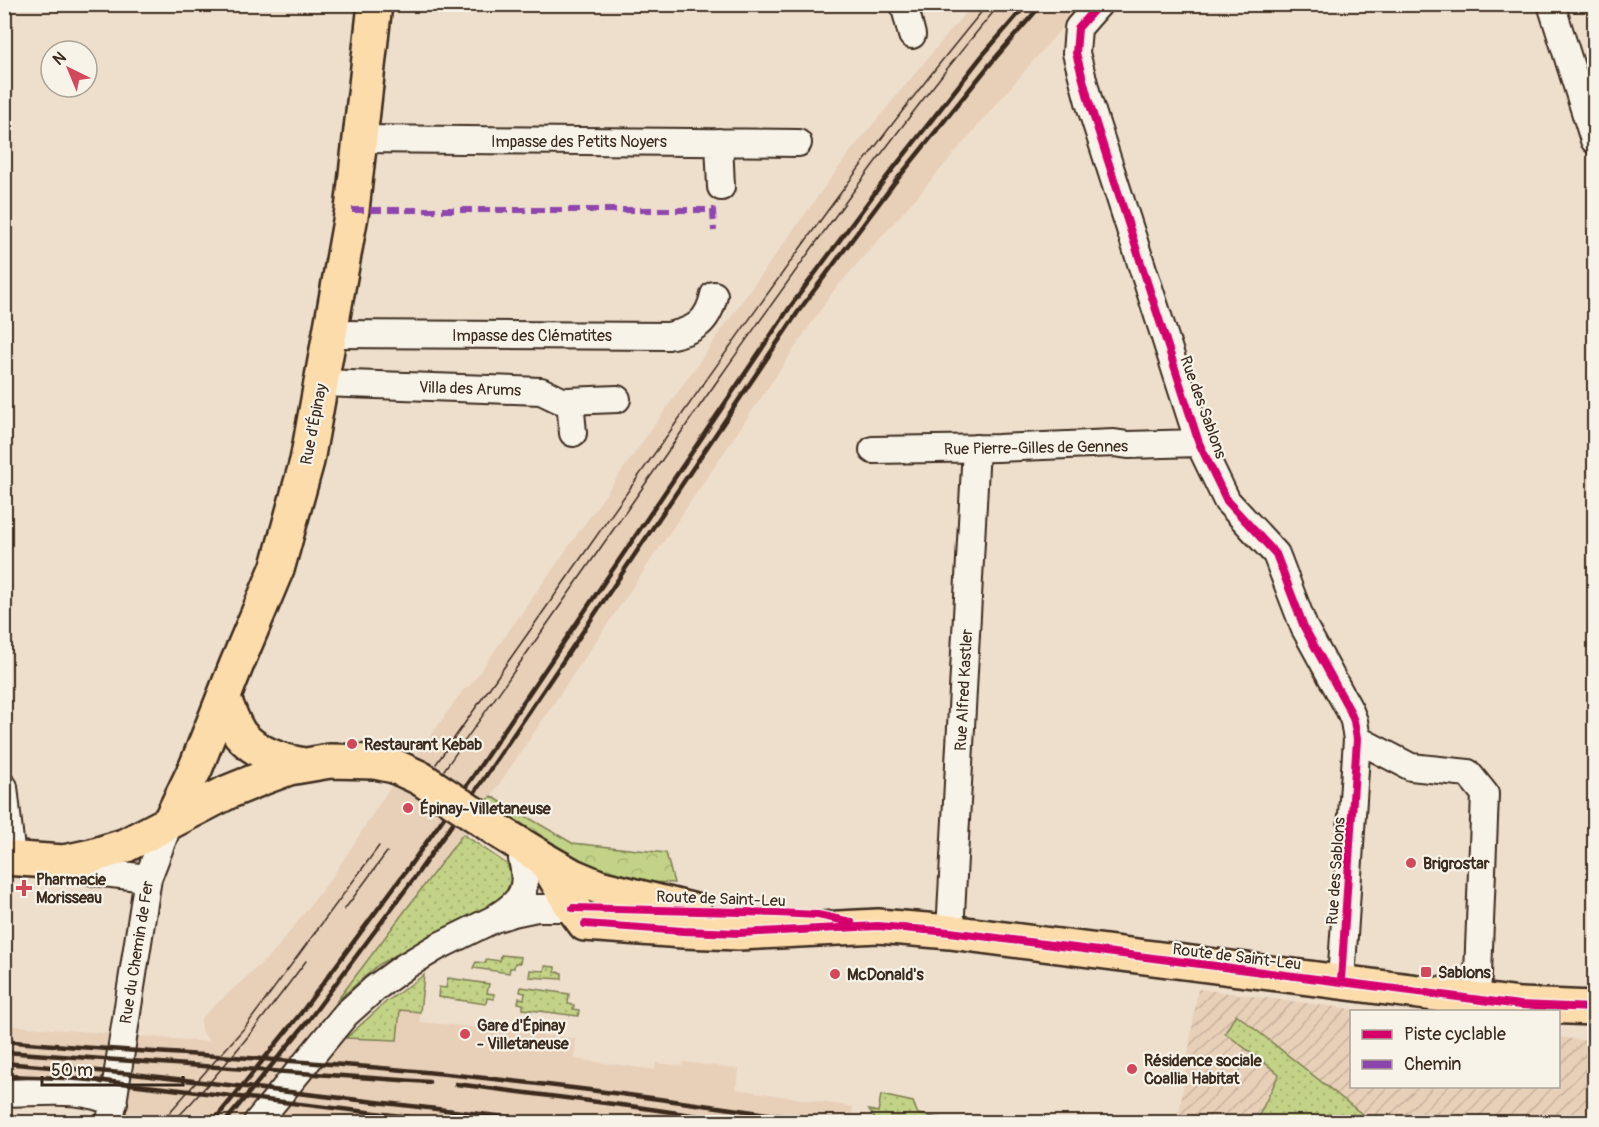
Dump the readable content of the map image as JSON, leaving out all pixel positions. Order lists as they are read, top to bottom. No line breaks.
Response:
{"streets":{"main road":["Rue d'Épinay","Route de Saint-Leu"],"street":["Impasse des Petits Noyers","Impasse des Clématites","Villa des Arums","Rue des Sablons","Rue Pierre-Gilles de Gennes","Rue Alfred Kastler","Rue du Chemin de Fer"]},"crossings":[["Impasse des Petits Noyers","Rue d'Épinay"],["Impasse des Clématites","Rue d'Épinay"],["Villa des Arums","Rue d'Épinay"],["Rue des Sablons","Rue Pierre-Gilles de Gennes"],["Rue des Sablons","Route de Saint-Leu"],["Rue d'Épinay","Rue du Chemin de Fer"],["Rue Pierre-Gilles de Gennes","Rue Alfred Kastler"],["Rue Alfred Kastler","Route de Saint-Leu"]],"places":{"other":["Restaurant Kebab","Épinay-Villetaneuse","Brigrostar","McDonald's","Gare d'Épinay - Villetaneuse","Résidence sociale Coallia Habitat"],"health":["Pharmacie Morisseau"],"transit":["Sablons"]},"legend":["Piste cyclable","Chemin"],"scale_bar":"50 m","north":"top left"}
